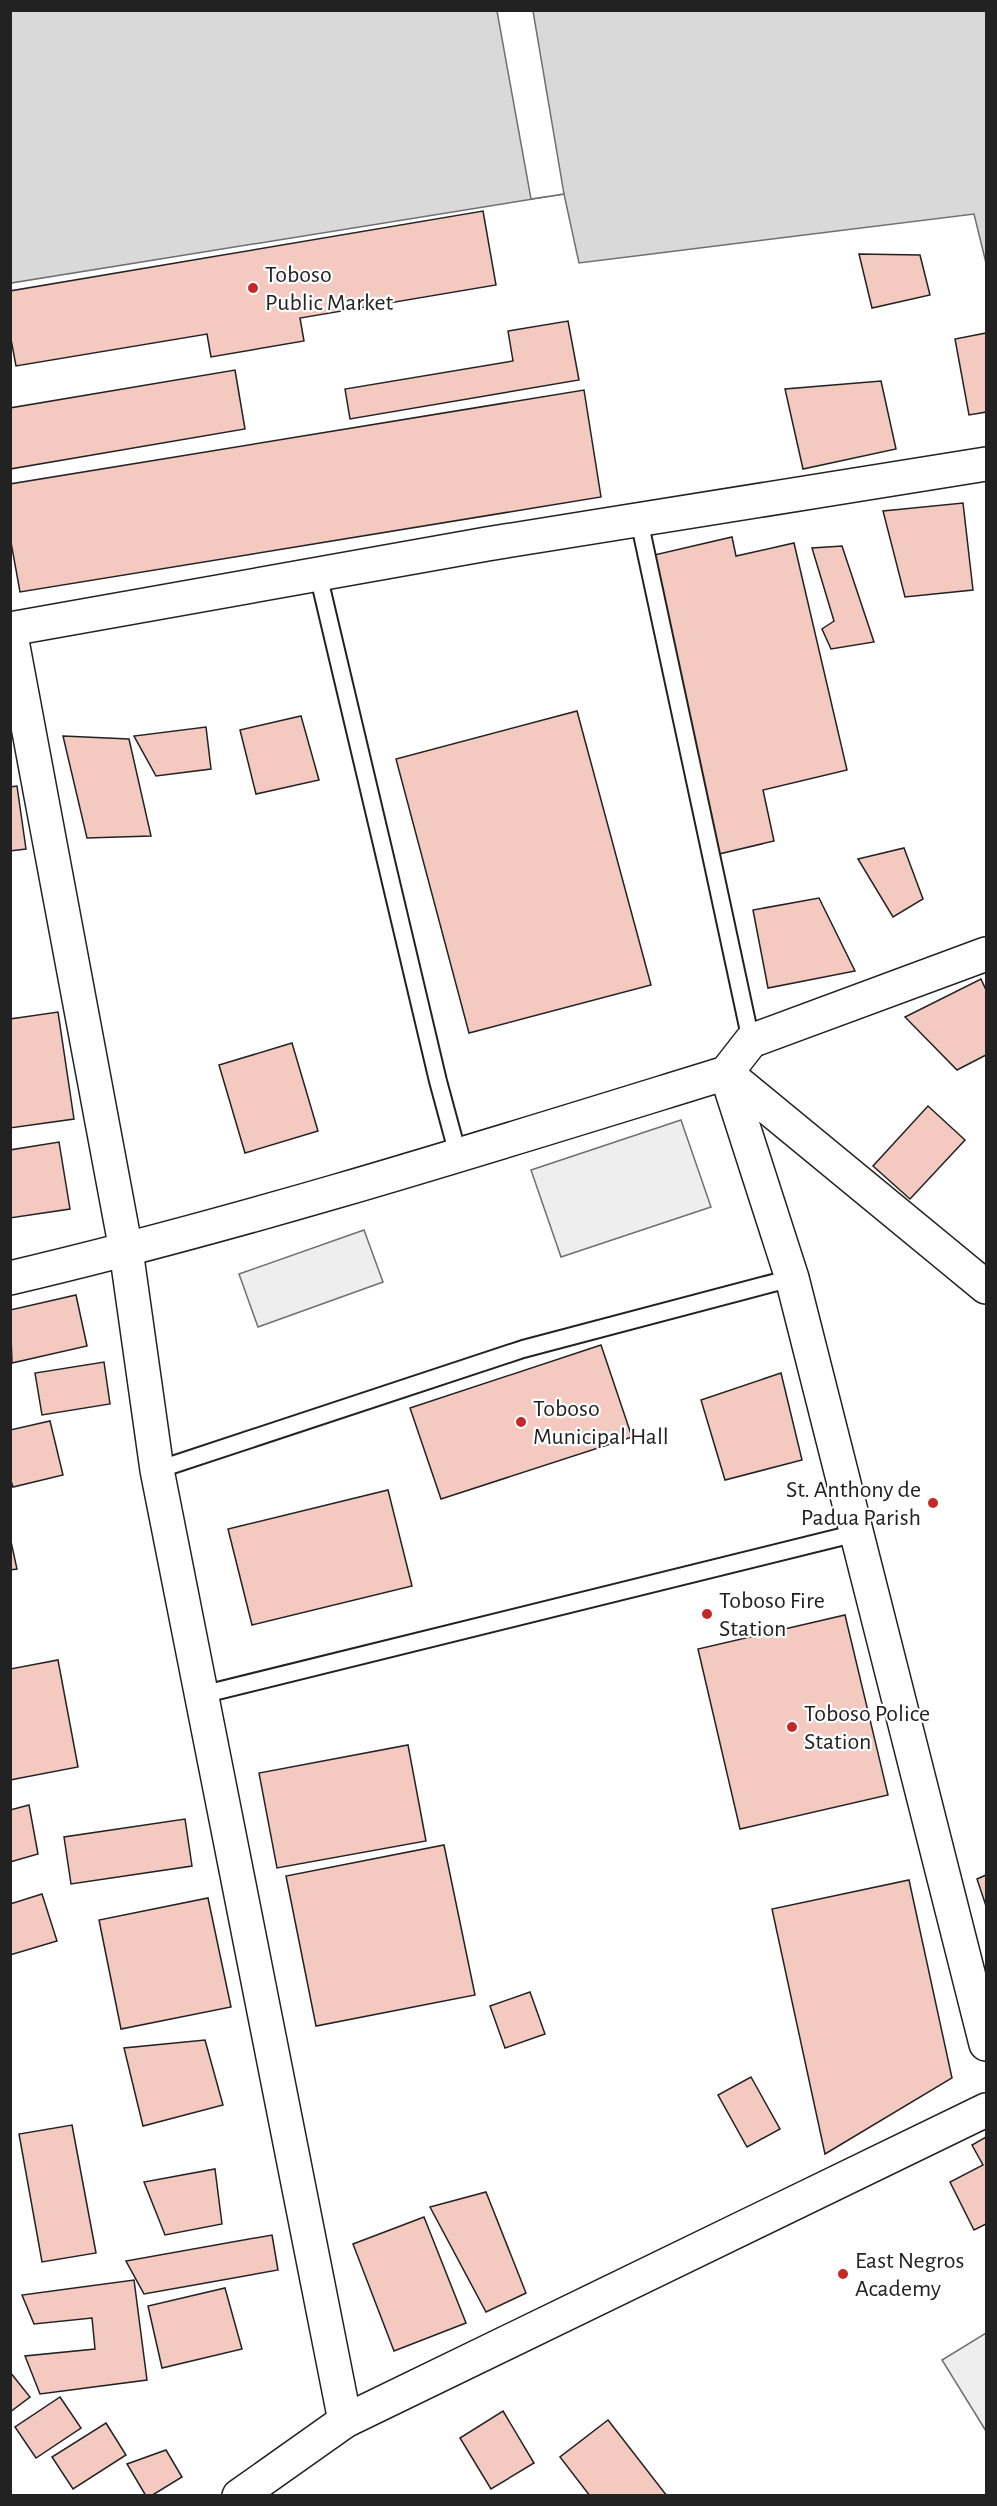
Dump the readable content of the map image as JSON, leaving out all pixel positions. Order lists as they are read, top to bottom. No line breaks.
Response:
{"places":["Toboso Public Market","Toboso Municipal Hall","St. Anthony de Padua Parish","Toboso Fire Station","Toboso Police Station","East Negros Academy"]}
